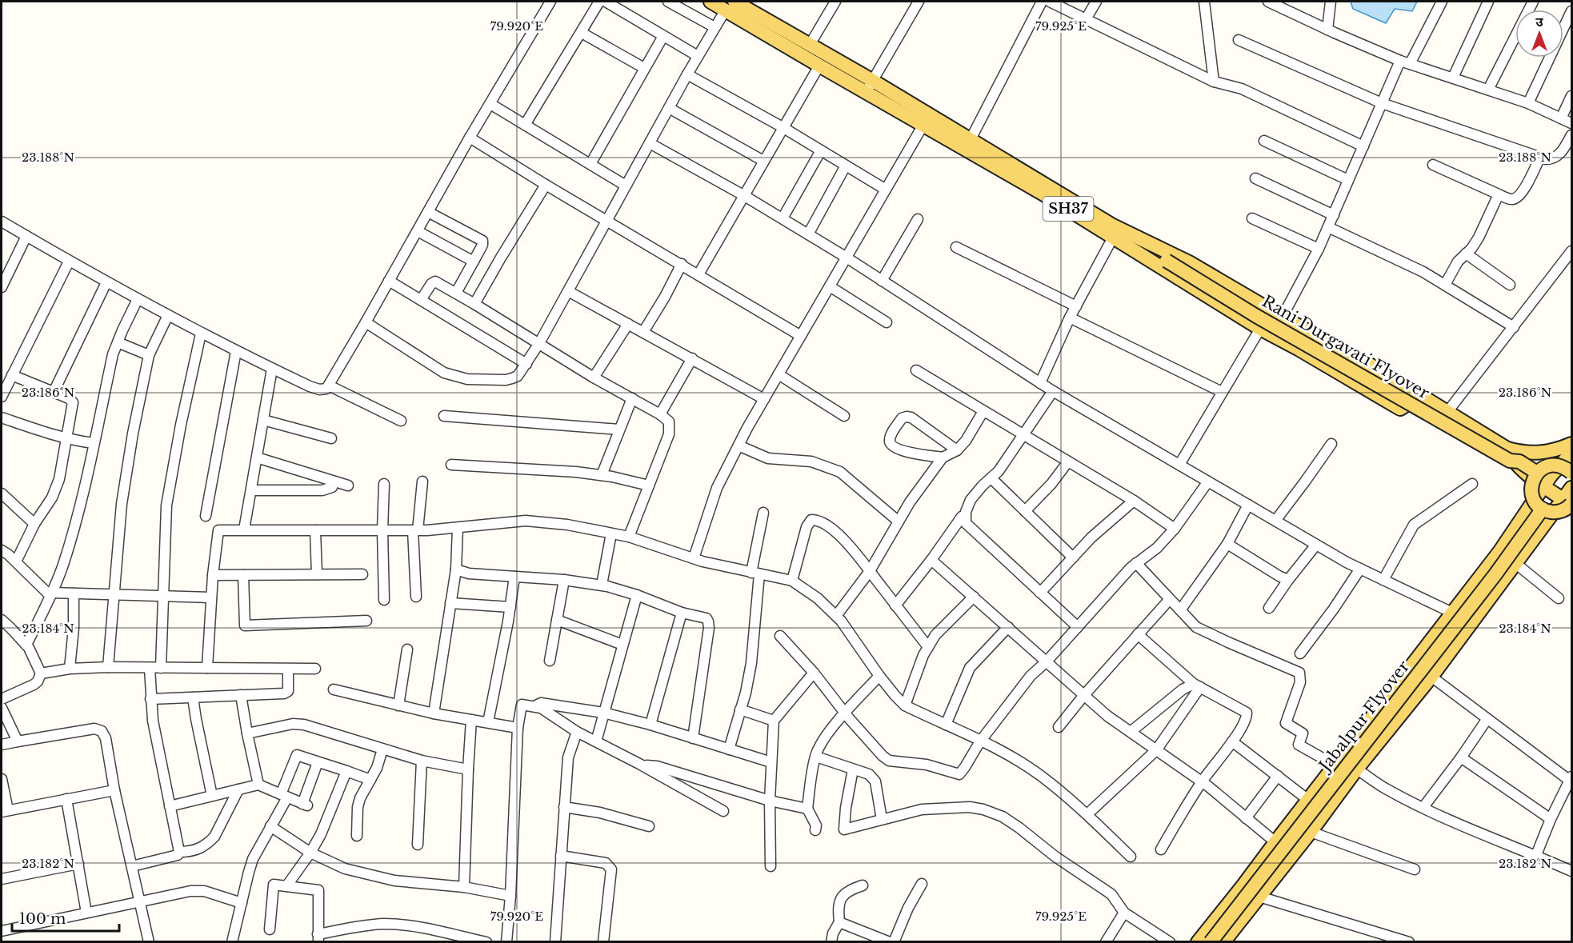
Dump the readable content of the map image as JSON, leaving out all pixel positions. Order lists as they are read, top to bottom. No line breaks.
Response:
{"streets":{"main road":["SH37","Rani Durgavati Flyover","Jabalpur Flyover"]},"crossings":[["SH37","Rani Durgavati Flyover"]],"scale_bar":"100 m","north":"top","coordinates":["79.920°E","79.925°E","23.188°N","23.186°N","23.184°N","23.182°N"]}
